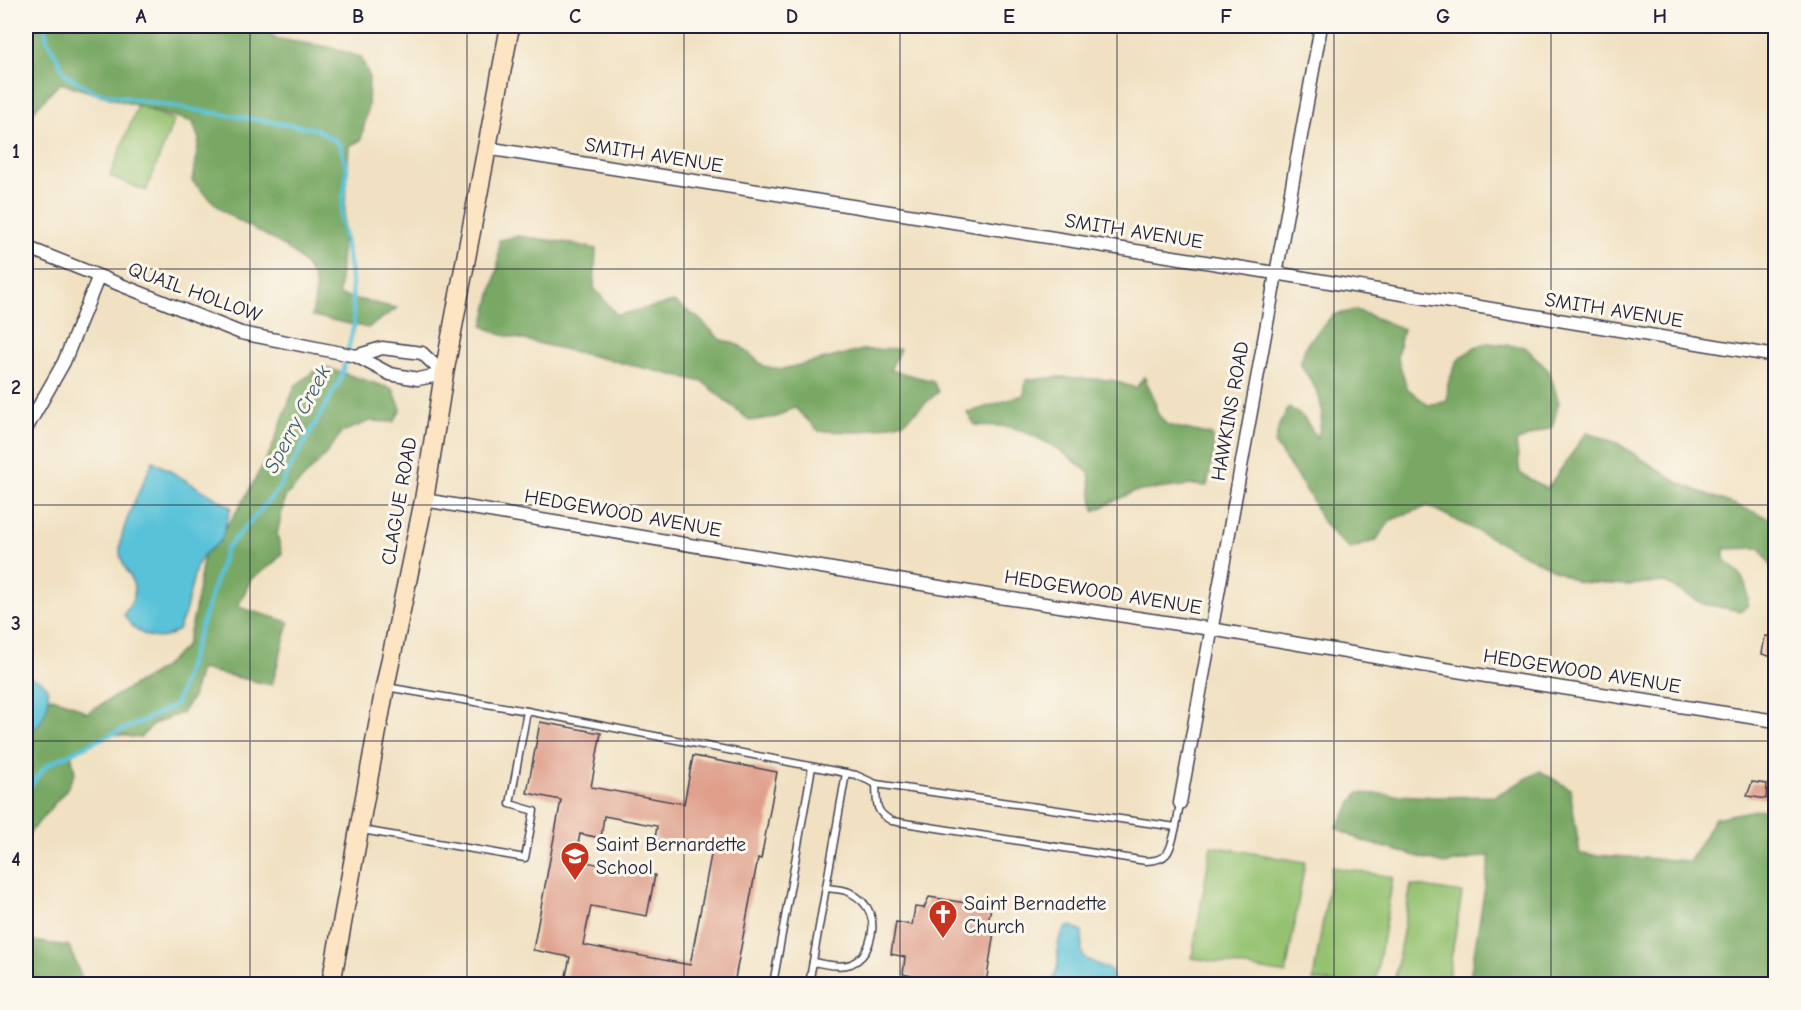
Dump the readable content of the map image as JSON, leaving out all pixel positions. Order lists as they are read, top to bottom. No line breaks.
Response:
{"streets":{"main road":["CLAGUE ROAD"],"street":["SMITH AVENUE","QUAIL HOLLOW","HAWKINS ROAD","HEDGEWOOD AVENUE"]},"crossings":[["SMITH AVENUE","HAWKINS ROAD"],["SMITH AVENUE","CLAGUE ROAD"],["QUAIL HOLLOW","CLAGUE ROAD"],["HAWKINS ROAD","HEDGEWOOD AVENUE"],["CLAGUE ROAD","HEDGEWOOD AVENUE"]],"water":["Sperry Creek"],"places":{"school or university":["Saint Bernardette School"],"church":["Saint Bernadette Church"]},"grid":{"columns":["A","B","C","D","E","F","G","H"],"rows":["1","2","3","4"]}}
